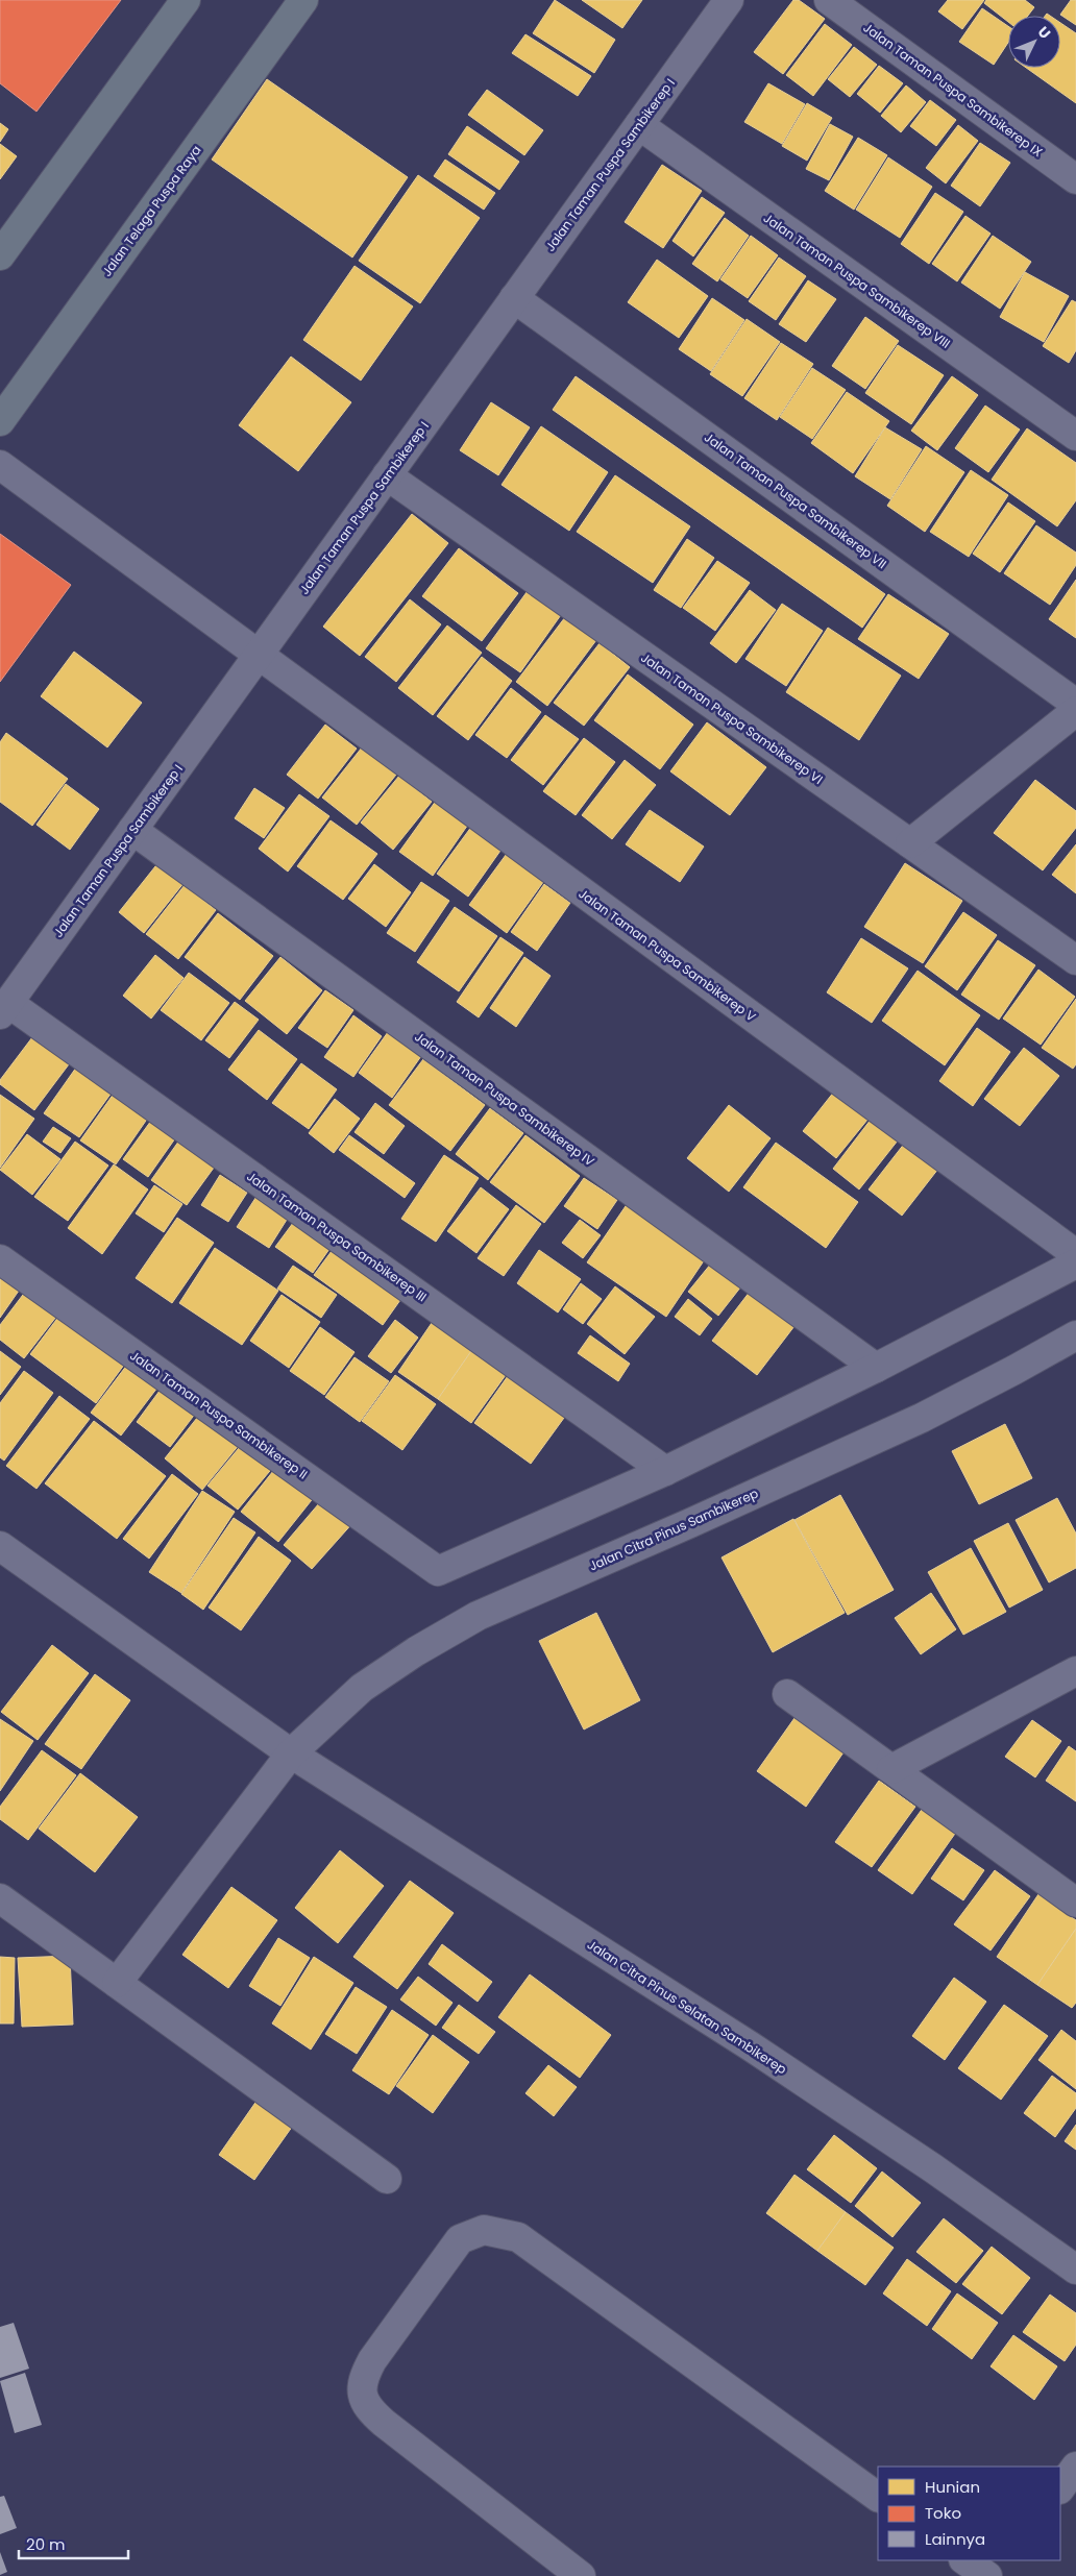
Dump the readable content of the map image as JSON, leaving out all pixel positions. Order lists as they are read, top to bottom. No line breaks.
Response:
{"streets":{"main road":["Jalan Telaga Puspa Raya"],"street":["Jalan Taman Puspa Sambikerep IX","Jalan Taman Puspa Sambikerep I","Jalan Taman Puspa Sambikerep VIII","Jalan Taman Puspa Sambikerep VII","Jalan Taman Puspa Sambikerep VI","Jalan Taman Puspa Sambikerep V","Jalan Taman Puspa Sambikerep IV","Jalan Taman Puspa Sambikerep III","Jalan Taman Puspa Sambikerep II","Jalan Citra Pinus Sambikerep","Jalan Citra Pinus Selatan Sambikerep"]},"crossings":[["Jalan Taman Puspa Sambikerep I","Jalan Taman Puspa Sambikerep VIII"],["Jalan Taman Puspa Sambikerep I","Jalan Taman Puspa Sambikerep VII"],["Jalan Taman Puspa Sambikerep I","Jalan Taman Puspa Sambikerep VI"],["Jalan Taman Puspa Sambikerep I","Jalan Taman Puspa Sambikerep V"],["Jalan Taman Puspa Sambikerep I","Jalan Taman Puspa Sambikerep IV"],["Jalan Taman Puspa Sambikerep I","Jalan Taman Puspa Sambikerep III"],["Jalan Taman Puspa Sambikerep III","Jalan Taman Puspa Sambikerep II"],["Jalan Citra Pinus Sambikerep","Jalan Citra Pinus Selatan Sambikerep"]],"legend":["Hunian","Toko","Lainnya"],"scale_bar":"20 m","north":"top right"}
